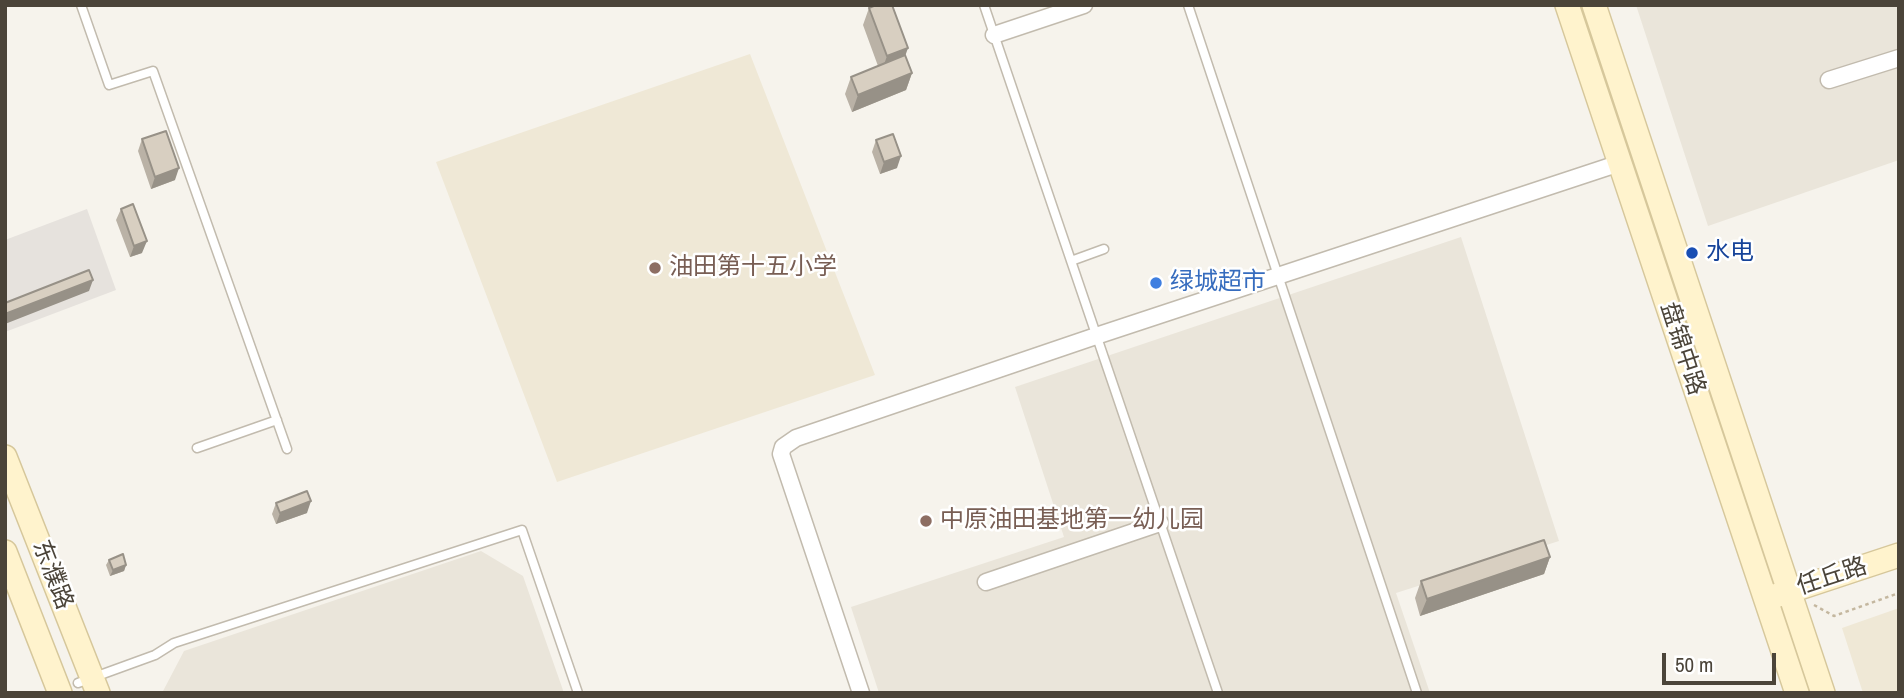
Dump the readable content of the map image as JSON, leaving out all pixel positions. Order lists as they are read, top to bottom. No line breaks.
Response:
{"streets":{"main road":["盘锦中路","东濮路","任丘路"]},"crossings":[["盘锦中路","任丘路"]],"places":["水电","油田第十五小学","绿城超市","中原油田基地第一幼儿园"],"scale_bar":"50 m"}
